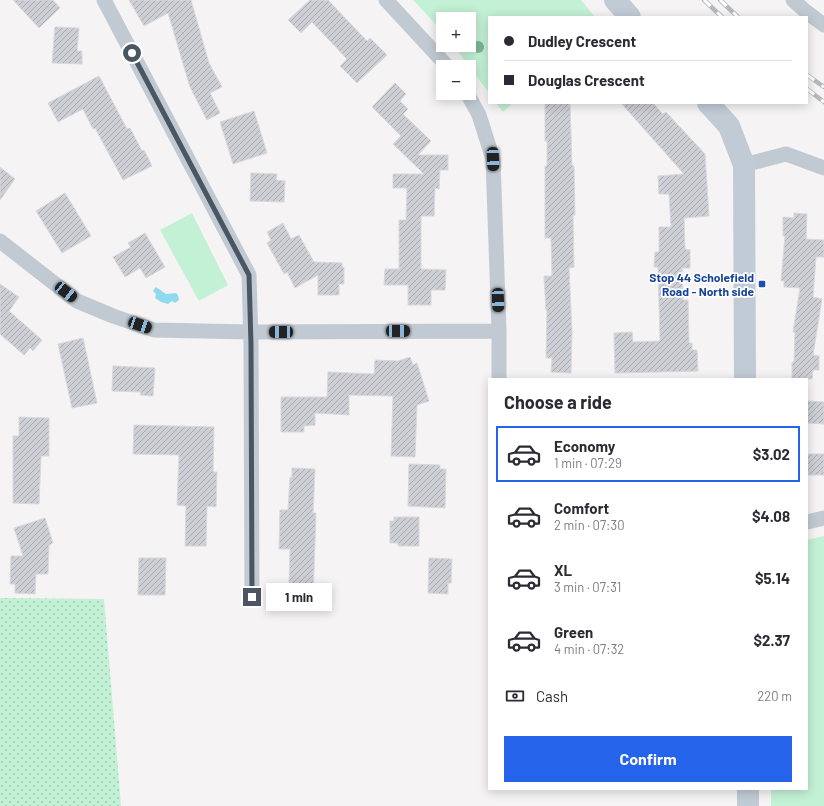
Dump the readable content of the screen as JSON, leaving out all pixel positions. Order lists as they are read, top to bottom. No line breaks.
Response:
{"places":{"transit":["Stop 44 Scholefield Road - North side"]},"page":{"map_buttons":["+","−"],"banner":["Dudley Crescent","Douglas Crescent"],"heading":"Choose a ride","list":[{"name":"Economy","note":"1 min · 07:29","value":"$3.02"},{"name":"Comfort","note":"2 min · 07:30","value":"$4.08"},{"name":"XL","note":"3 min · 07:31","value":"$5.14"},{"name":"Green","note":"4 min · 07:32","value":"$2.37"}],"bubble":"1 min","pay":["Cash","220 m"],"buttons":"Confirm"}}
